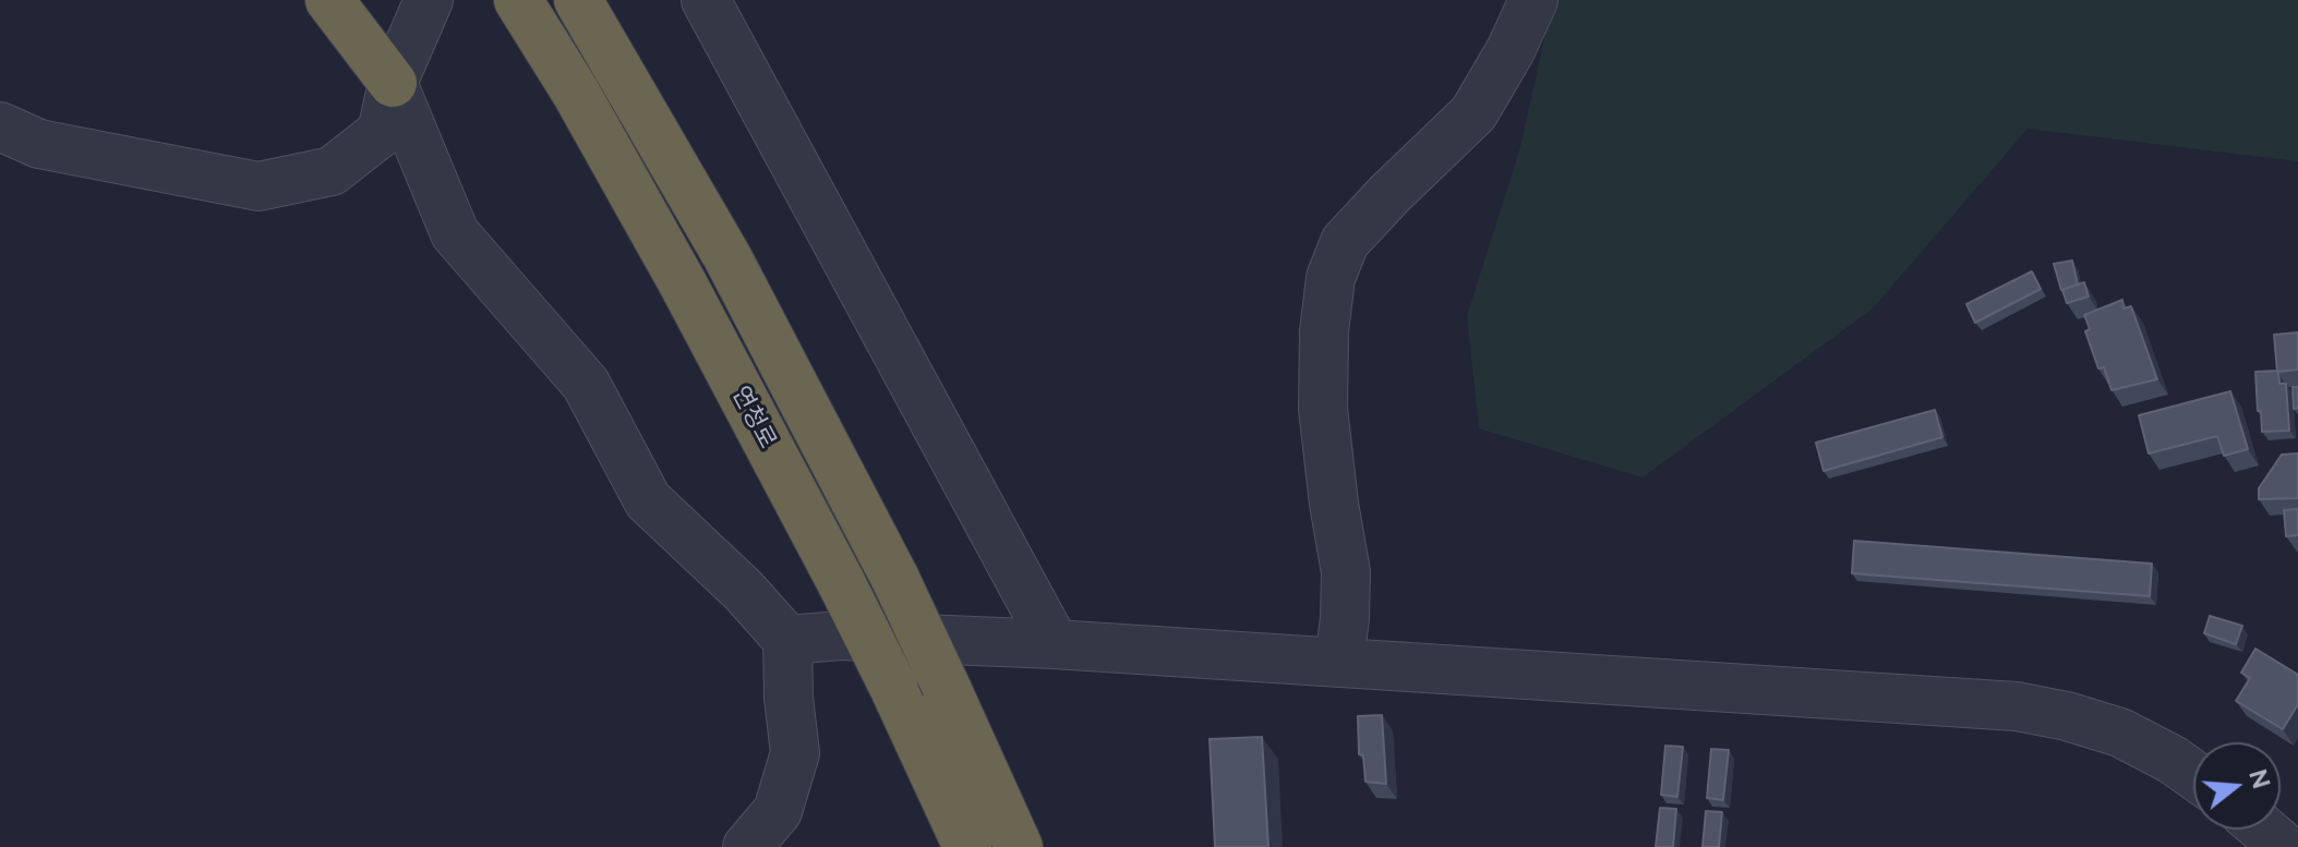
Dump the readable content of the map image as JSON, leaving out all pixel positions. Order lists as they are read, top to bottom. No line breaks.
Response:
{"streets":{"highway":["연청로"]},"north":"right"}
